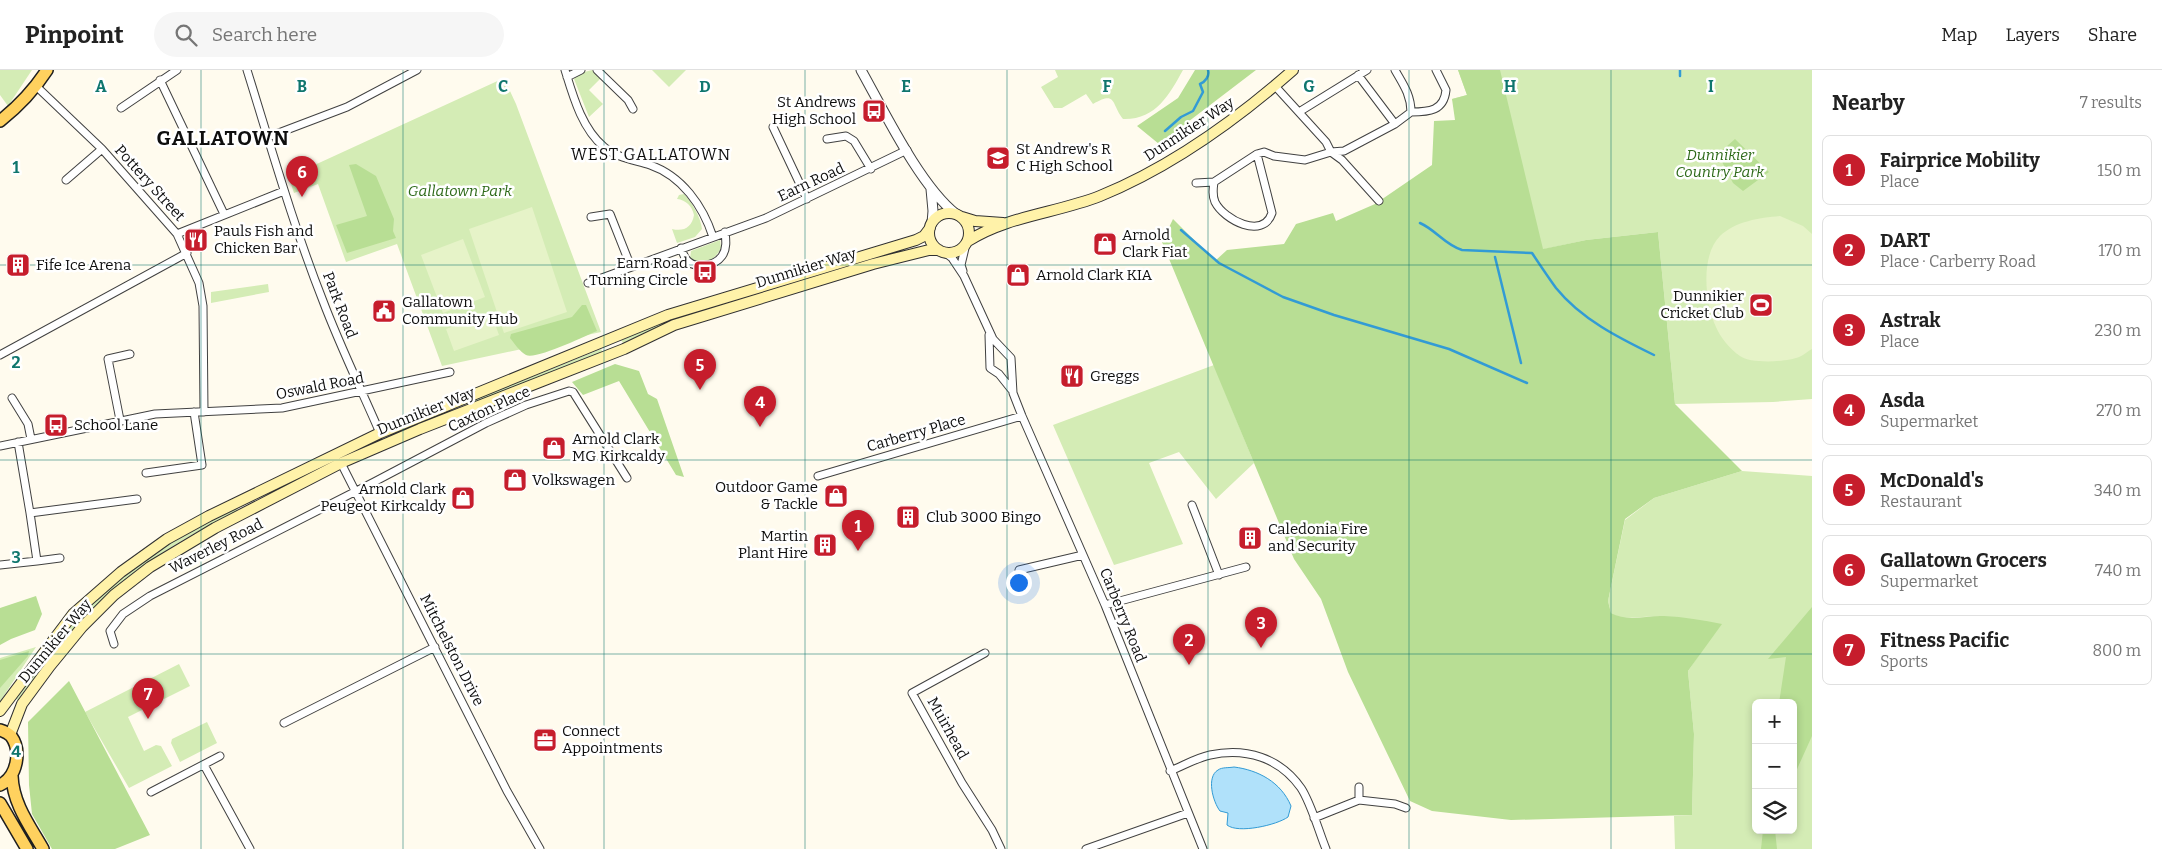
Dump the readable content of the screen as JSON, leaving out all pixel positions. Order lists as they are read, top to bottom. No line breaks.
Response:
{"streets":{"main road":["Dunnikier Way"],"street":["Earn Road","Pottery Street","Park Road","Oswald Road","Caxton Place","Carberry Place","Waverley Road","Carberry Road","Mitchelston Drive","Muirhead"]},"crossings":[["Dunnikier Way","Park Road"],["Dunnikier Way","Carberry Road"],["Dunnikier Way","Mitchelston Drive"],["Pottery Street","Oswald Road"],["Park Road","Oswald Road"],["Caxton Place","Waverley Road"],["Caxton Place","Mitchelston Drive"],["Carberry Place","Carberry Road"],["Waverley Road","Mitchelston Drive"]],"districts":["GALLATOWN","WEST GALLATOWN"],"parks":["Dunnikier Country Park","Gallatown Park"],"places":{"bus stop":["St Andrews High School","Earn Road Turning Circle","School Lane"],"school or university":["St Andrew's R C High School"],"restaurant":["Pauls Fish and Chicken Bar","Greggs"],"shop":["Arnold Clark Fiat","Arnold Clark KIA","Arnold Clark MG Kirkcaldy","Volkswagen","Outdoor Game & Tackle","Arnold Clark Peugeot Kirkcaldy"],"building":["Fife Ice Arena","Club 3000 Bingo","Caledonia Fire and Security","Martin Plant Hire"],"sports":["Dunnikier Cricket Club"],"public building":["Gallatown Community Hub"],"office":["Connect Appointments"]},"page":{"header":"Pinpoint","search":"Search here","nav":["Map","Layers","Share"],"heading":["Nearby","7 results"],"list":[{"mark":"1","name":"Fairprice Mobility","note":"Place","value":"150 m"},{"mark":"2","name":"DART","note":"Place · Carberry Road","value":"170 m"},{"mark":"3","name":"Astrak","note":"Place","value":"230 m"},{"mark":"4","name":"Asda","note":"Supermarket","value":"270 m"},{"mark":"5","name":"McDonald's","note":"Restaurant","value":"340 m"},{"mark":"6","name":"Gallatown Grocers","note":"Supermarket","value":"740 m"},{"mark":"7","name":"Fitness Pacific","note":"Sports","value":"800 m"}],"pins":["6","5","4","1","3","2","7"],"map_buttons":["+","−"]},"grid":{"columns":["A","B","C","D","E","F","G","H","I"],"rows":["1","2","3","4"]}}
